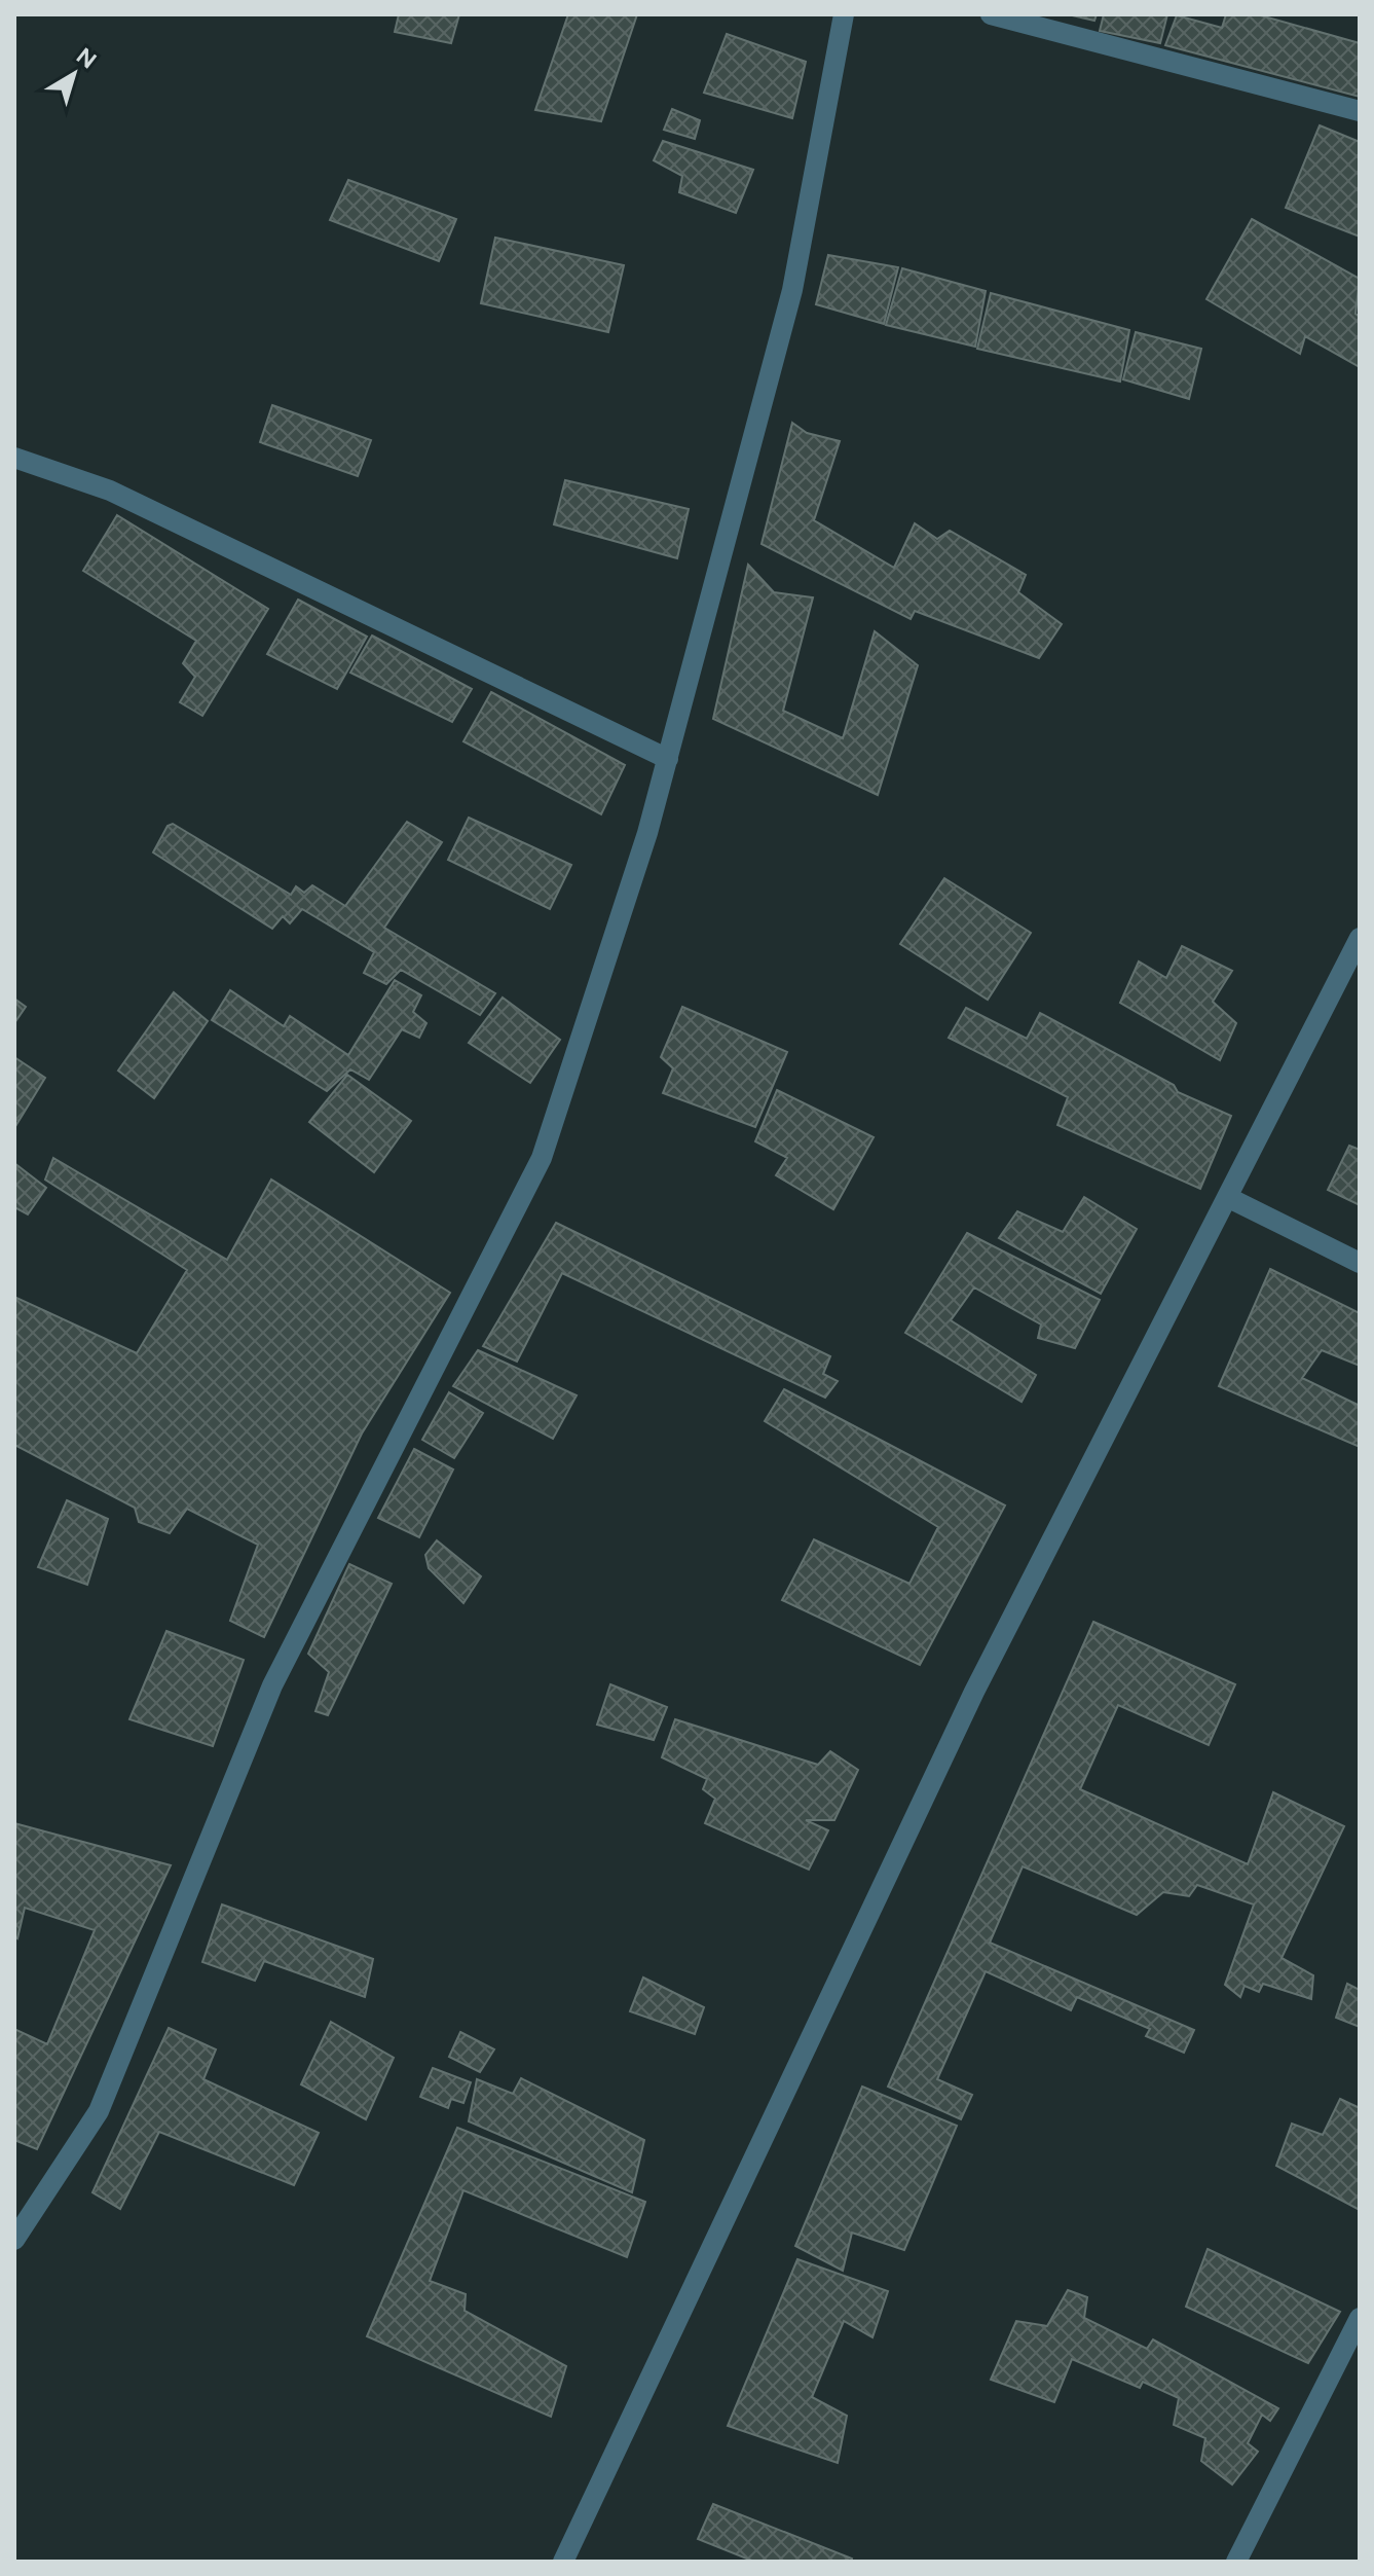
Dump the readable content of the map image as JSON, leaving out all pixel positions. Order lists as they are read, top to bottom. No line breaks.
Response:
{"north":"top right"}
